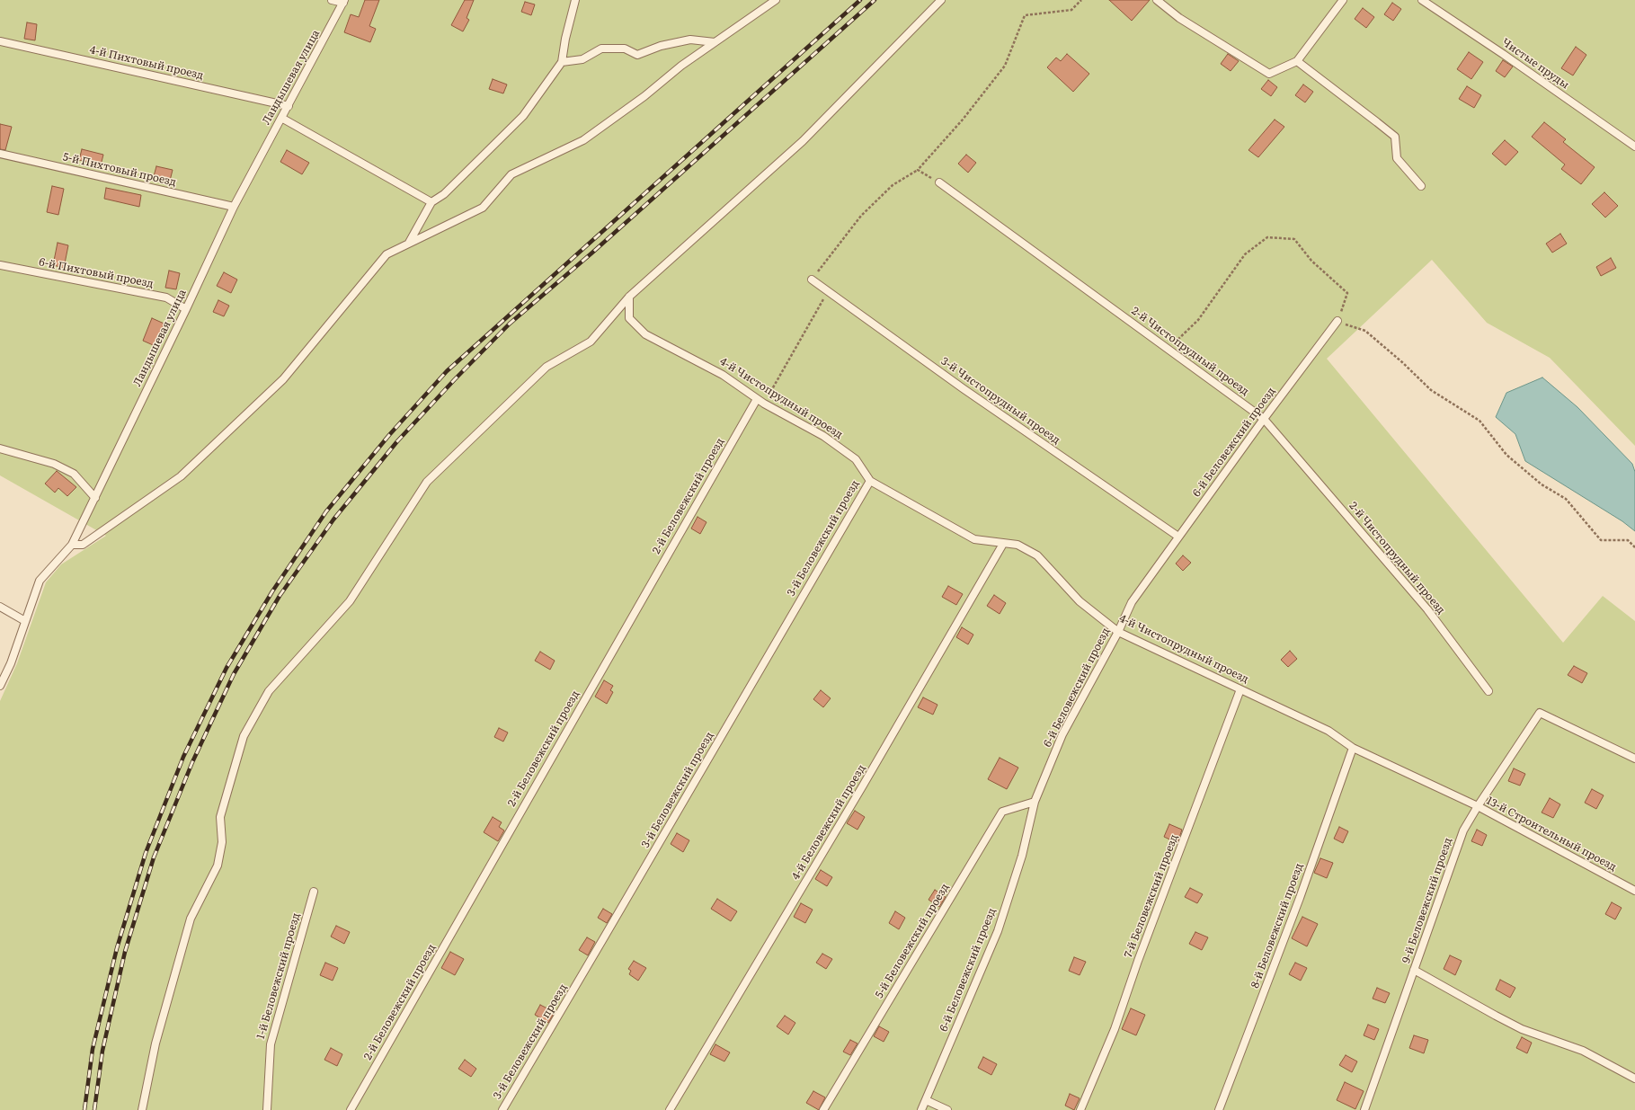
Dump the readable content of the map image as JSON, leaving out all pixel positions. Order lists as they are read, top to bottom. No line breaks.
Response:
{"streets":{"lane":["4-й Пихтовый проезд","Чистые пруды","Ландышевая улица","5-й Пихтовый проезд","6-й Пихтовый проезд","2-й Чистопрудный проезд","4-й Чистопрудный проезд","3-й Чистопрудный проезд","6-й Беловежский проезд","2-й Беловежский проезд","3-й Беловежский проезд","4-й Беловежский проезд","13-й Строительный проезд","7-й Беловежский проезд","9-й Беловежский проезд","8-й Беловежский проезд","5-й Беловежский проезд","1-й Беловежский проезд"]},"crossings":[["4-й Пихтовый проезд","Ландышевая улица"],["Ландышевая улица","5-й Пихтовый проезд"],["Ландышевая улица","6-й Пихтовый проезд"],["2-й Чистопрудный проезд","6-й Беловежский проезд"],["4-й Чистопрудный проезд","6-й Беловежский проезд"],["4-й Чистопрудный проезд","2-й Беловежский проезд"],["4-й Чистопрудный проезд","3-й Беловежский проезд"],["4-й Чистопрудный проезд","4-й Беловежский проезд"],["4-й Чистопрудный проезд","13-й Строительный проезд"],["4-й Чистопрудный проезд","7-й Беловежский проезд"],["4-й Чистопрудный проезд","9-й Беловежский проезд"],["4-й Чистопрудный проезд","8-й Беловежский проезд"],["3-й Чистопрудный проезд","6-й Беловежский проезд"],["6-й Беловежский проезд","5-й Беловежский проезд"],["13-й Строительный проезд","9-й Беловежский проезд"]]}
